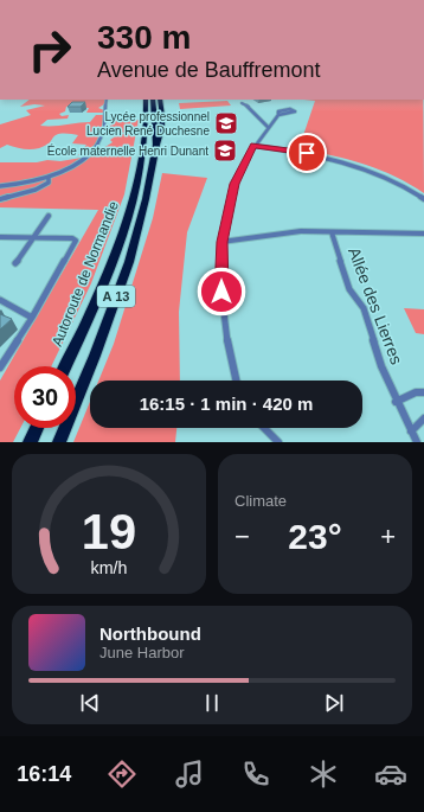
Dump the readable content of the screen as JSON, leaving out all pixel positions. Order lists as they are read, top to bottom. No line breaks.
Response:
{"streets":{"highway":["Autoroute de Normandie","A 13"],"street":["Allée des Lierres"]},"places":{"school or university":["Lycée professionnel Lucien René Duchesne","École maternelle Henri Dunant"]},"page":{"turn":["330 m","Avenue de Bauffremont"],"limit":"30","trip":"16:15 · 1 min · 420 m","tile":"Climate","heat":["−","23°","+"],"song":["Northbound","June Harbor"],"tabs":"16:14","gauge":["19","km/h"]}}
